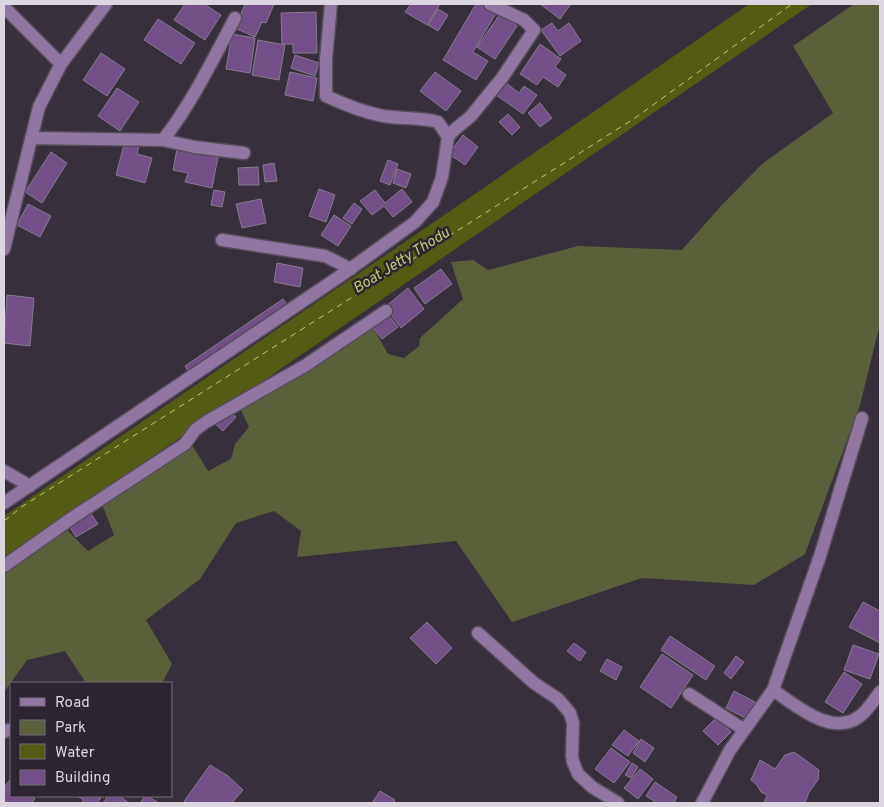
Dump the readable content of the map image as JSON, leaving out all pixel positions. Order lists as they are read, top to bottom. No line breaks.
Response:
{"water":["Boat Jetty Thodu"],"legend":["Road","Park","Water","Building"]}
